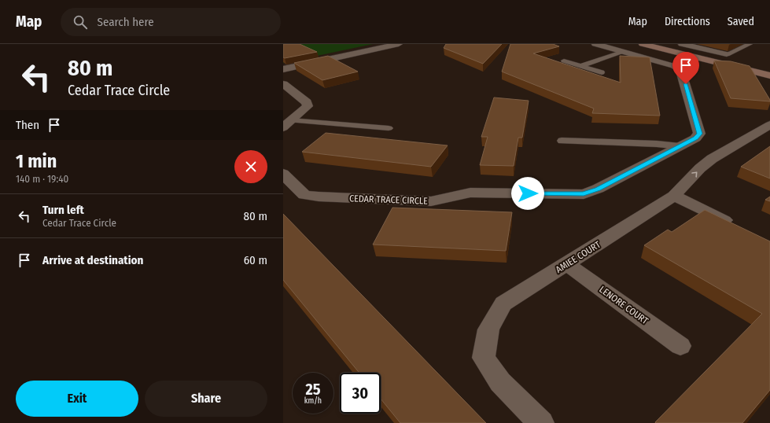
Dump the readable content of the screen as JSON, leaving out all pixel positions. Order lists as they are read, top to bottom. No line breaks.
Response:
{"streets":{"street":["CEDAR TRACE CIRCLE","AMIEE COURT","LENORE COURT"]},"crossings":[["AMIEE COURT","LENORE COURT"]],"page":{"header":"Map","search":"Search here","nav":["Map","Directions","Saved"],"turn":["80 m","Cedar Trace Circle"],"then":"Then","heading":["1 min","140 m · 19:40"],"list":[{"name":"Turn left","note":"Cedar Trace Circle","value":"80 m"},{"name":"Arrive at destination","value":"60 m"}],"speed":"25 km/h","limit":"30","buttons":["Exit","Share"]}}
